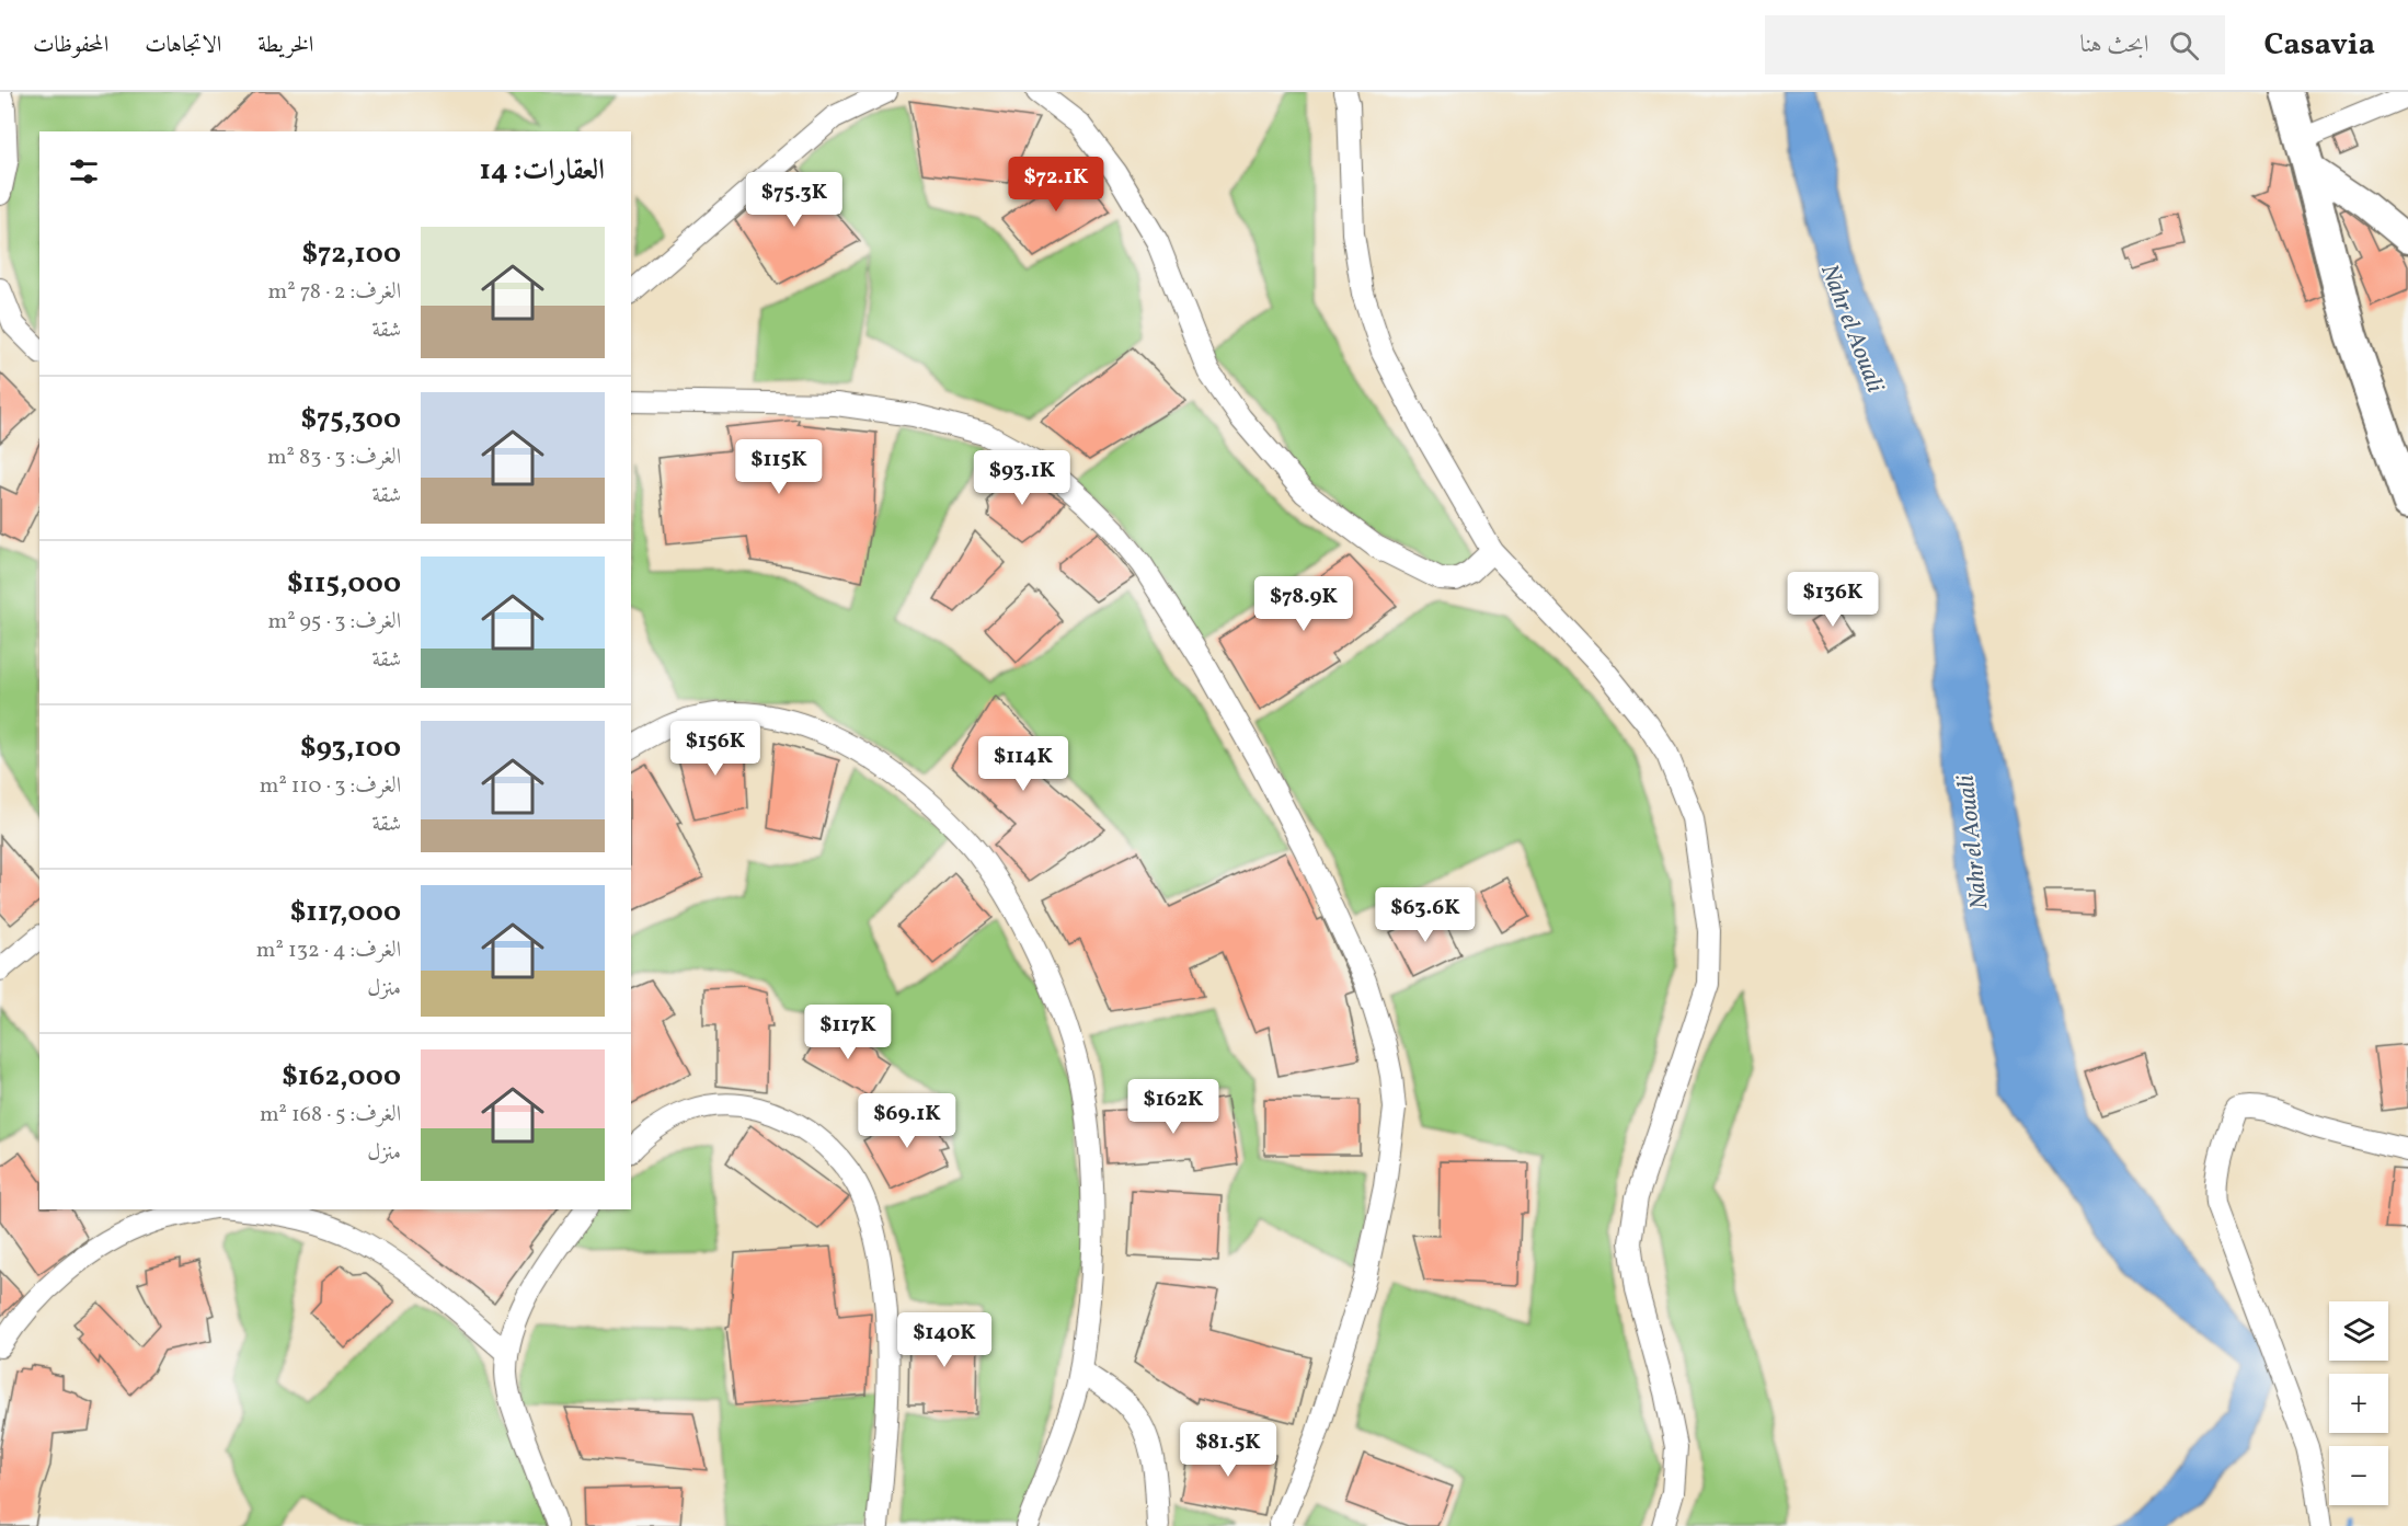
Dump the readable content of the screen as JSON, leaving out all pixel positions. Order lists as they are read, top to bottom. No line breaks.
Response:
{"water":["Nahr el Aouali"],"page":{"header":"Casavia","search":"ابحث هنا","nav":["الخريطة","الاتجاهات","المحفوظات"],"heading":"العقارات: 14","price":["$72.1K","$75.3K","$115K","$93.1K","$136K","$78.9K","$156K","$114K","$63.6K","$117K","$162K","$69.1K","$140K","$81.5K"],"list":[{"name":"$72,100","note":"الغرف: 2 · 78 m² · شقة"},{"name":"$75,300","note":"الغرف: 3 · 83 m² · شقة"},{"name":"$115,000","note":"الغرف: 3 · 95 m² · شقة"},{"name":"$93,100","note":"الغرف: 3 · 110 m² · شقة"},{"name":"$117,000","note":"الغرف: 4 · 132 m² · منزل"},{"name":"$162,000","note":"الغرف: 5 · 168 m² · منزل"}],"map_buttons":["+","−"]}}
